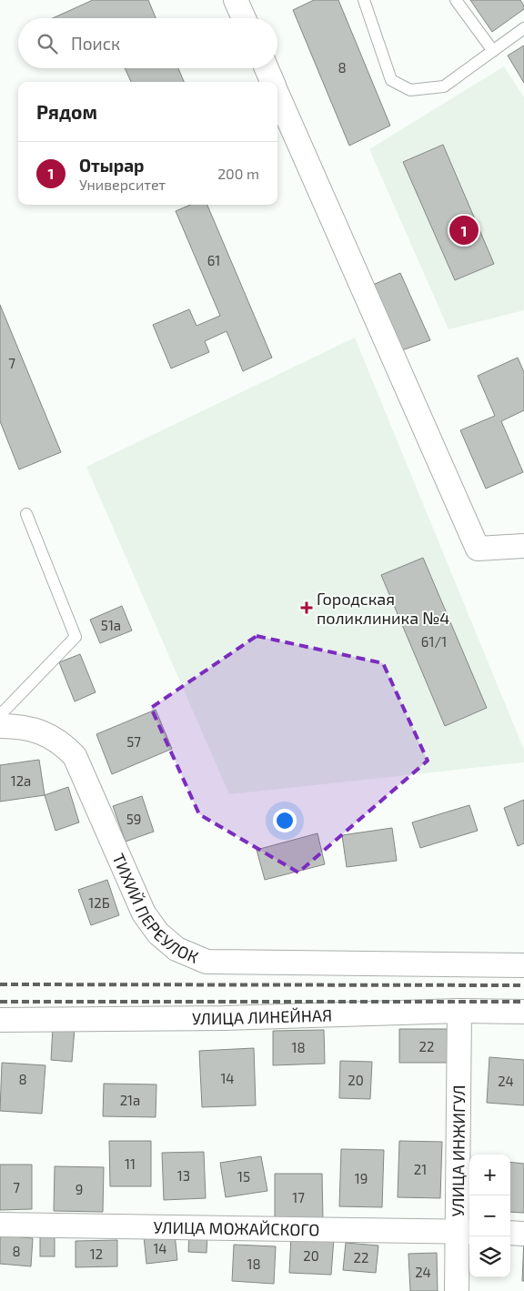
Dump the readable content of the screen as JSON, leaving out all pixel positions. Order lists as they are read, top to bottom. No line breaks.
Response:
{"streets":{"street":["ТИХИЙ ПЕРЕУЛОК","УЛИЦА ЛИНЕЙНАЯ","УЛИЦА ИНЖИГУЛ","УЛИЦА МОЖАЙСКОГО"]},"crossings":[["УЛИЦА ЛИНЕЙНАЯ","УЛИЦА ИНЖИГУЛ"],["УЛИЦА ИНЖИГУЛ","УЛИЦА МОЖАЙСКОГО"]],"places":{"health":["Городская поликлиника №4"]},"house_numbers":["8","61","7","51а","61/1","57","12а","59","12Б","22","18","14","8","20","24","21а","11","21","13","15","19","7","9","17","14","8","12","20","22","18","24"],"page":{"search":"Поиск","heading":"Рядом","list":[{"mark":"1","name":"Отырар","note":"Университет","value":"200 m"}],"pins":"1","map_buttons":["+","−"]}}
